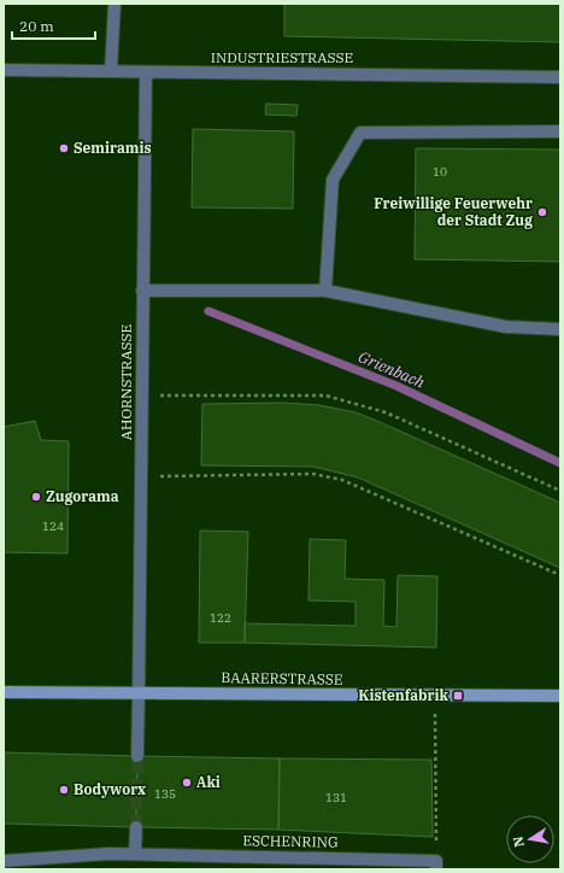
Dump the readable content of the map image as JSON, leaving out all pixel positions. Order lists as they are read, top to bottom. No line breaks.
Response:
{"streets":{"main road":["BAARERSTRASSE"],"street":["INDUSTRIESTRASSE","AHORNSTRASSE","ESCHENRING"]},"crossings":[["INDUSTRIESTRASSE","AHORNSTRASSE"],["AHORNSTRASSE","BAARERSTRASSE"]],"water":["Grienbach"],"places":{"other":["Semiramis","Freiwillige Feuerwehr der Stadt Zug","Zugorama","Aki","Bodyworx"],"transit":["Kistenfabrik"]},"house_numbers":["10","124","122","135","131"],"scale_bar":"20 m","north":"left"}
